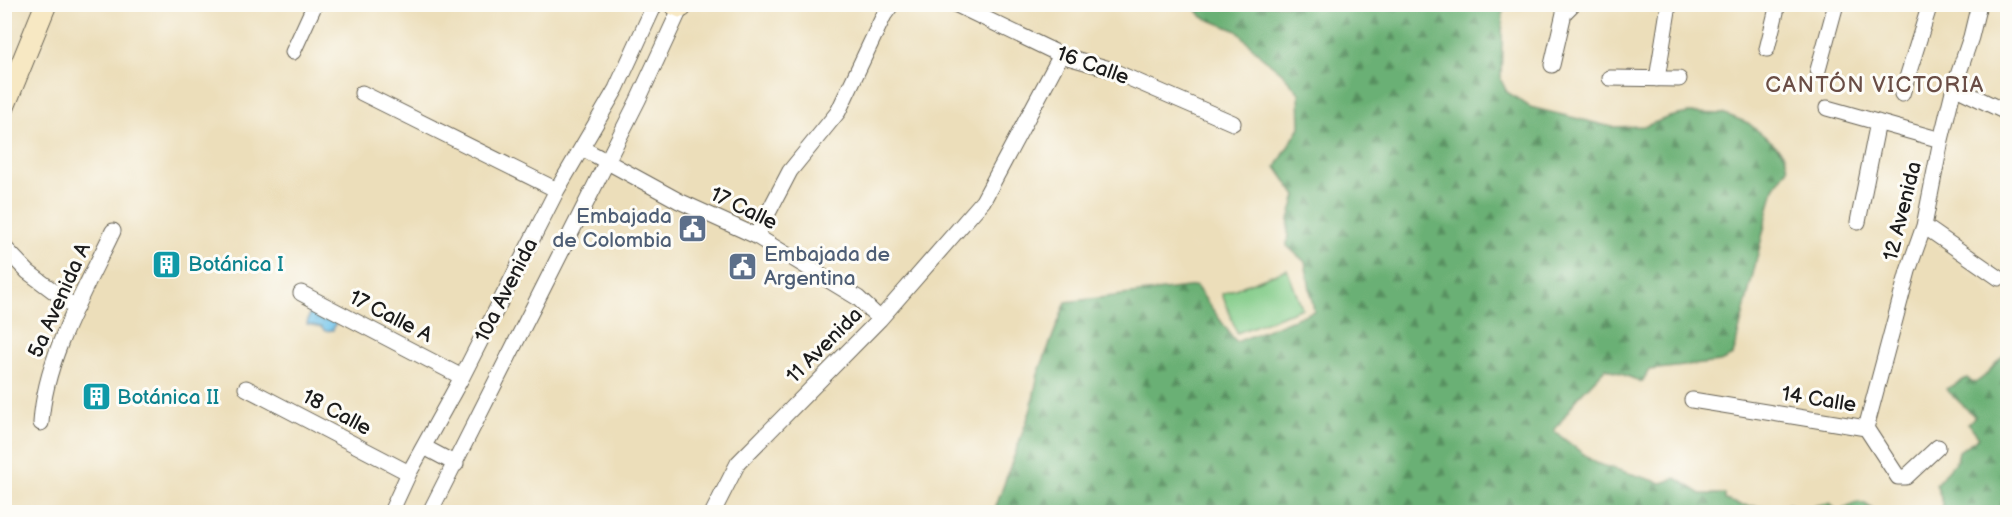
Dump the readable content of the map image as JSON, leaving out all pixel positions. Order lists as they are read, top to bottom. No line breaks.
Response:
{"streets":{"street":["16 Calle","17 Calle","12 Avenida","10a Avenida","5a Avenida A","17 Calle A","11 Avenida","14 Calle","18 Calle"]},"crossings":[["16 Calle","11 Avenida"],["17 Calle","10a Avenida"],["17 Calle","11 Avenida"],["12 Avenida","14 Calle"],["10a Avenida","17 Calle A"],["10a Avenida","18 Calle"]],"districts":["CANTÓN VICTORIA"],"places":{"public building":["Embajada de Colombia","Embajada de Argentina"],"building":["Botánica I","Botánica II"]}}
